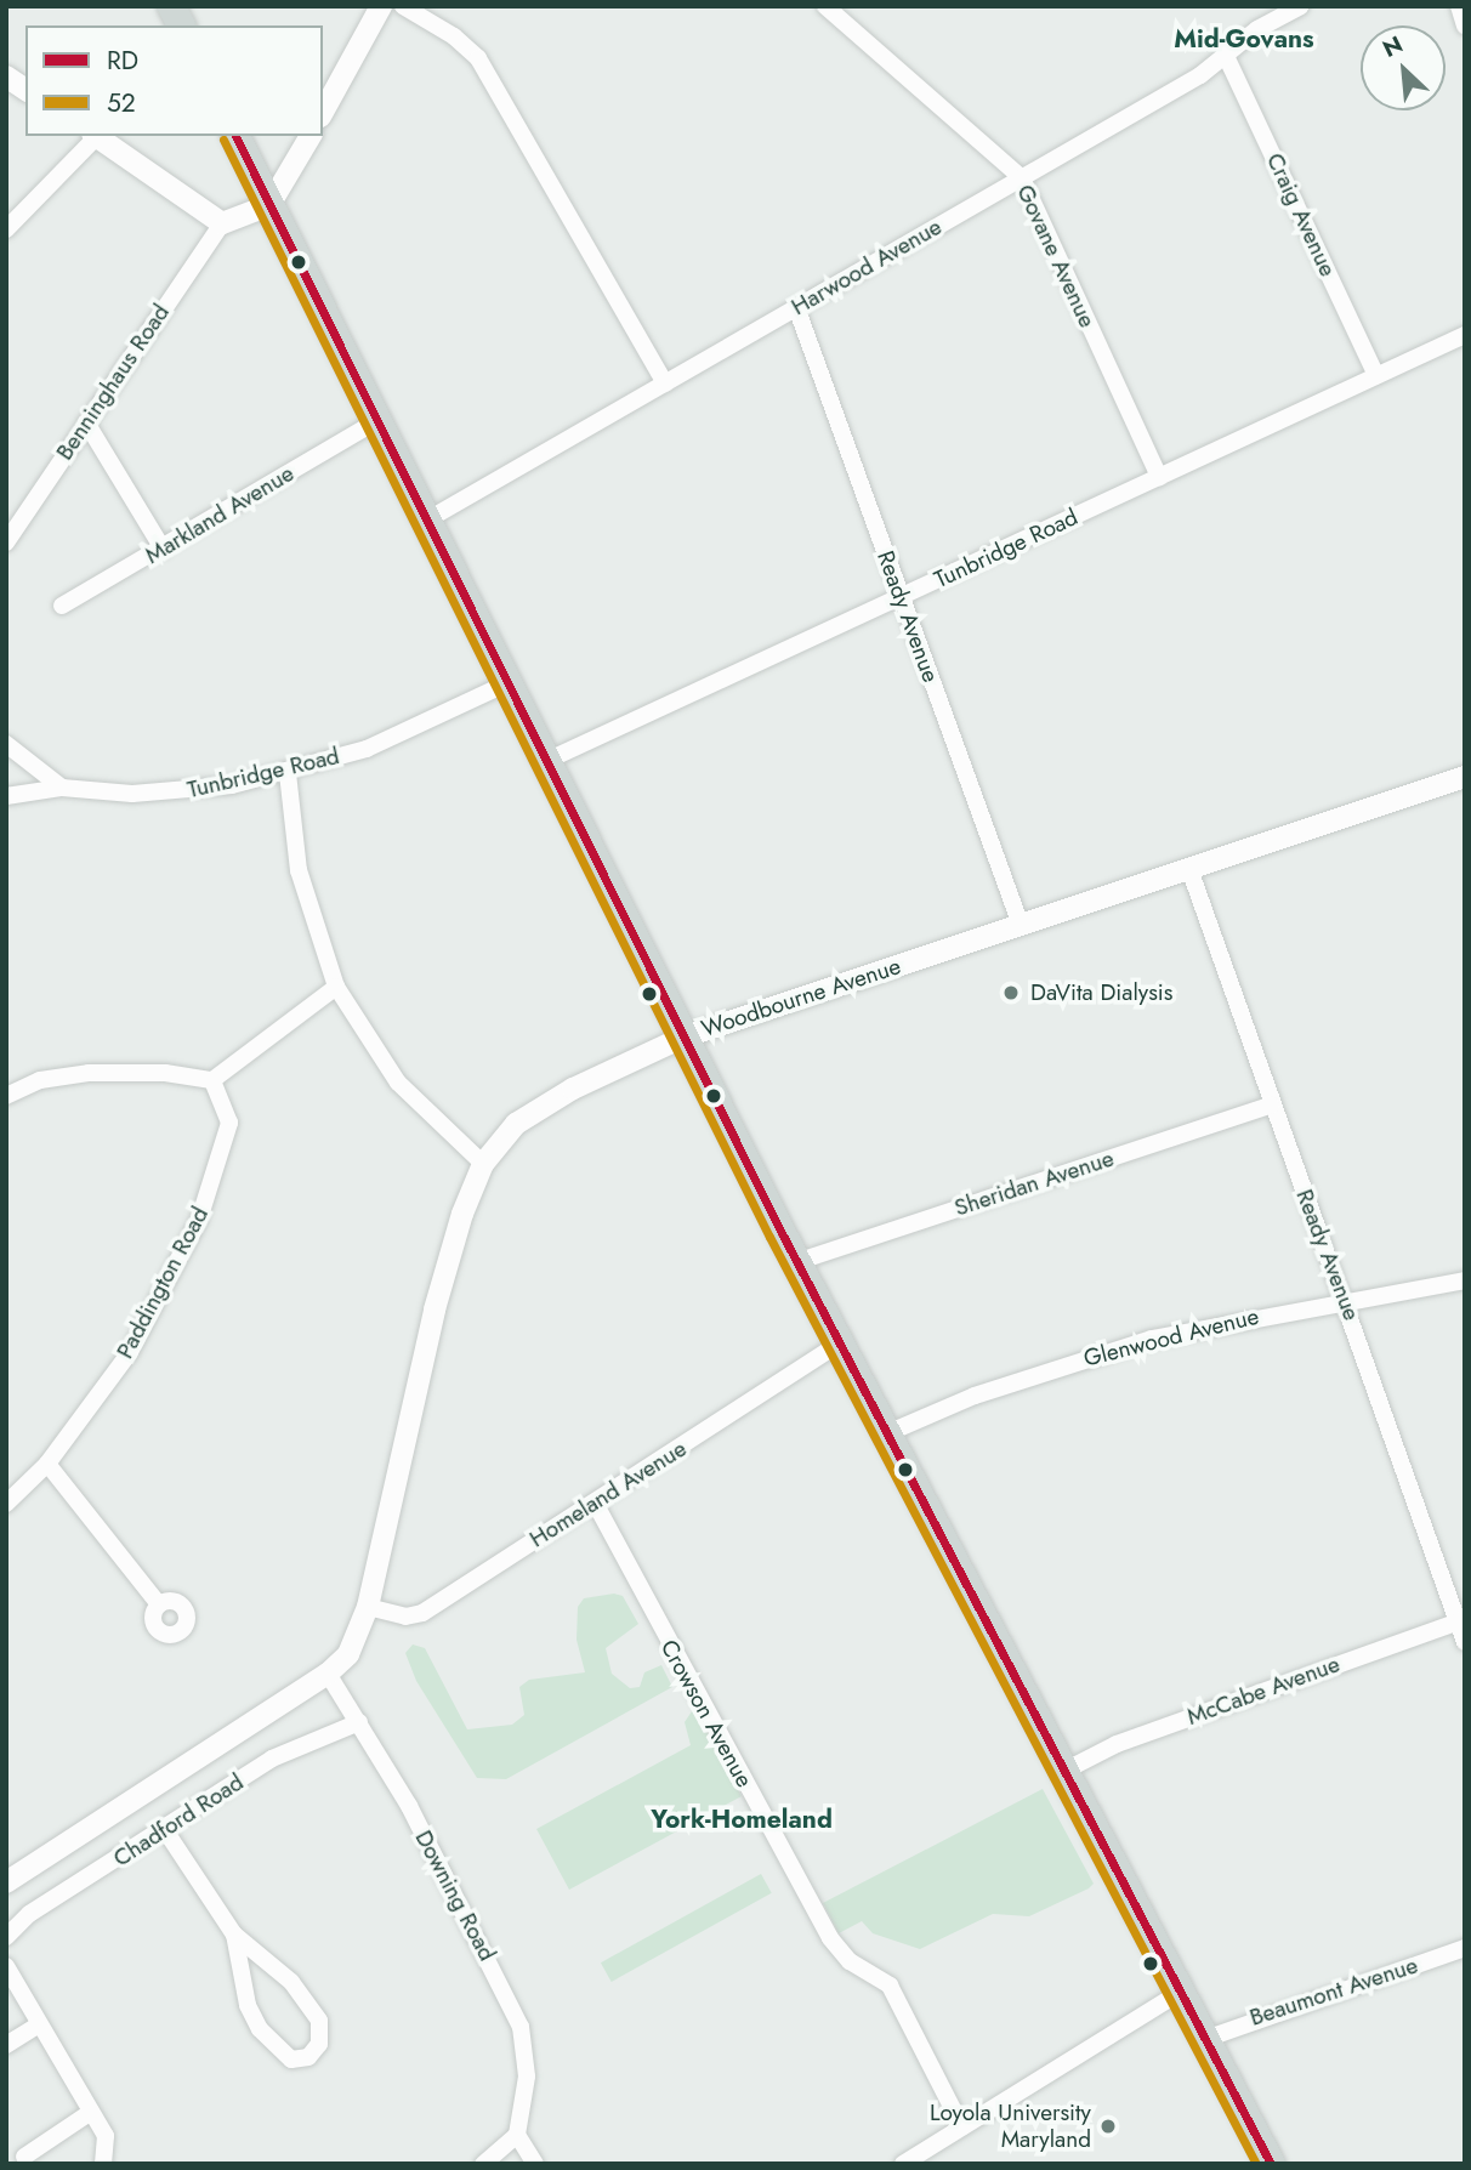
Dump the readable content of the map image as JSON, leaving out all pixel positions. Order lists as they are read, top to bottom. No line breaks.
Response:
{"streets":{"street":["Craig Avenue","Govane Avenue","Harwood Avenue","Benninghaus Road","Markland Avenue","Tunbridge Road","Ready Avenue","Woodbourne Avenue","Sheridan Avenue","Paddington Road","Glenwood Avenue","Homeland Avenue","McCabe Avenue","Crowson Avenue","Chadford Road","Downing Road","Beaumont Avenue"]},"crossings":[["Craig Avenue","Harwood Avenue"],["Craig Avenue","Tunbridge Road"],["Govane Avenue","Harwood Avenue"],["Govane Avenue","Tunbridge Road"],["Harwood Avenue","Ready Avenue"],["Tunbridge Road","Ready Avenue"],["Ready Avenue","Woodbourne Avenue"],["Ready Avenue","Sheridan Avenue"],["Ready Avenue","Glenwood Avenue"],["Ready Avenue","McCabe Avenue"],["Woodbourne Avenue","Homeland Avenue"],["Woodbourne Avenue","Downing Road"],["Homeland Avenue","Crowson Avenue"],["Chadford Road","Downing Road"]],"districts":["Mid-Govans","York-Homeland"],"places":["DaVita Dialysis","Loyola University Maryland"],"lines":["transit line RD","transit line 52"],"legend":["RD","52"],"north":"top left"}
